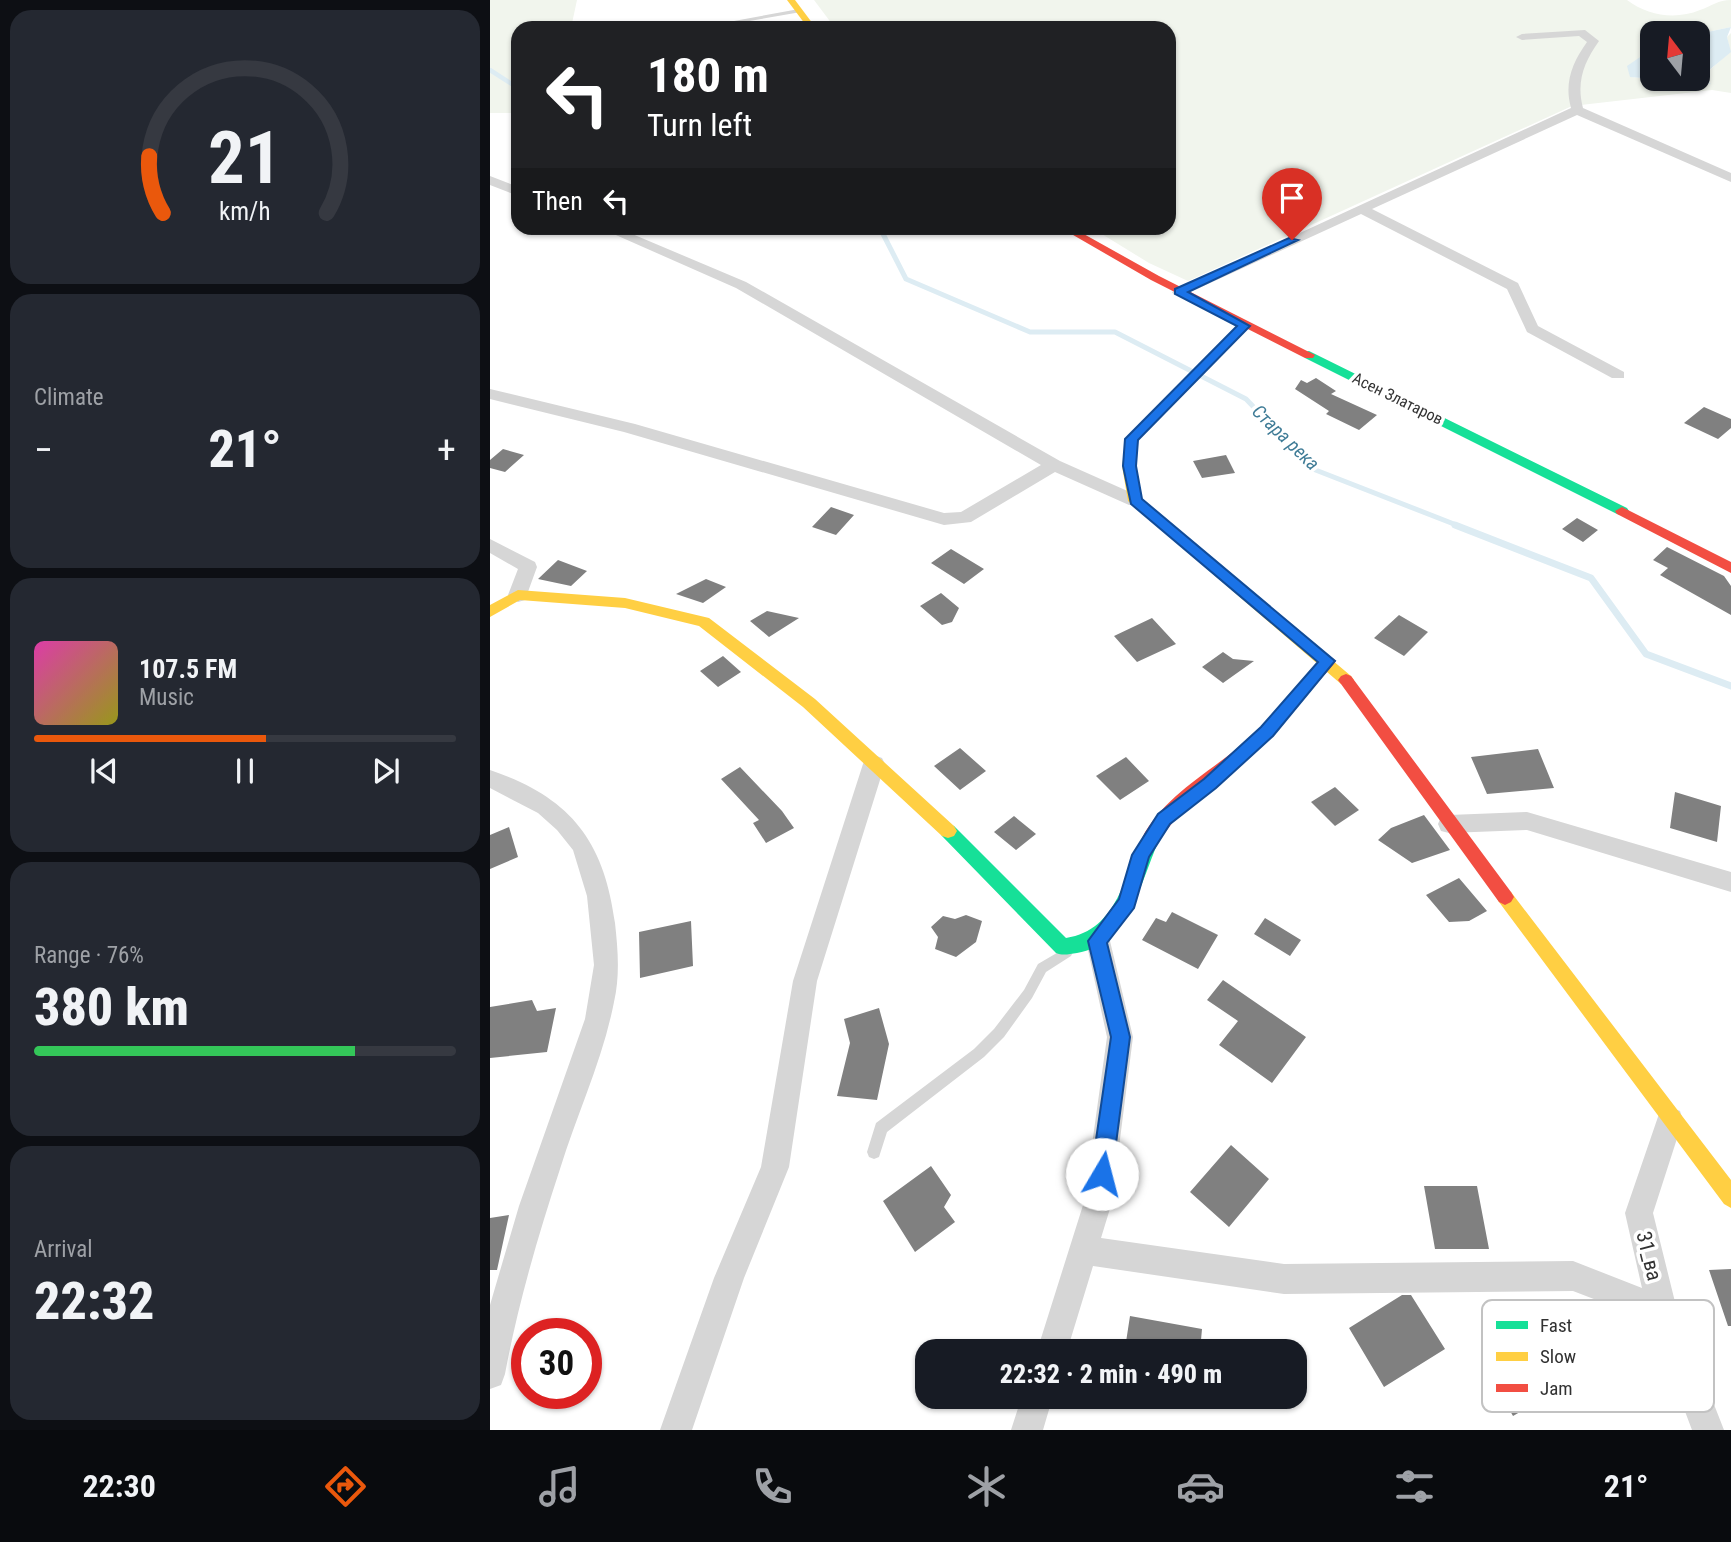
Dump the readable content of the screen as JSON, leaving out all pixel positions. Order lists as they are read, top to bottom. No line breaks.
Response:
{"streets":{"street":["Асен Златаров","31_ва"]},"water":["Стара река"],"legend":["Fast","Slow","Jam"],"north":"top","page":{"turn":["180 m","Turn left"],"then":"Then","tile":["Climate",["Range · 76%","380 km"],["Arrival","22:32"]],"heat":["−","21°","+"],"song":["107.5 FM","Music"],"limit":"30","trip":"22:32 · 2 min · 490 m","tabs":["22:30","21°"],"gauge":["21","km/h"]}}
